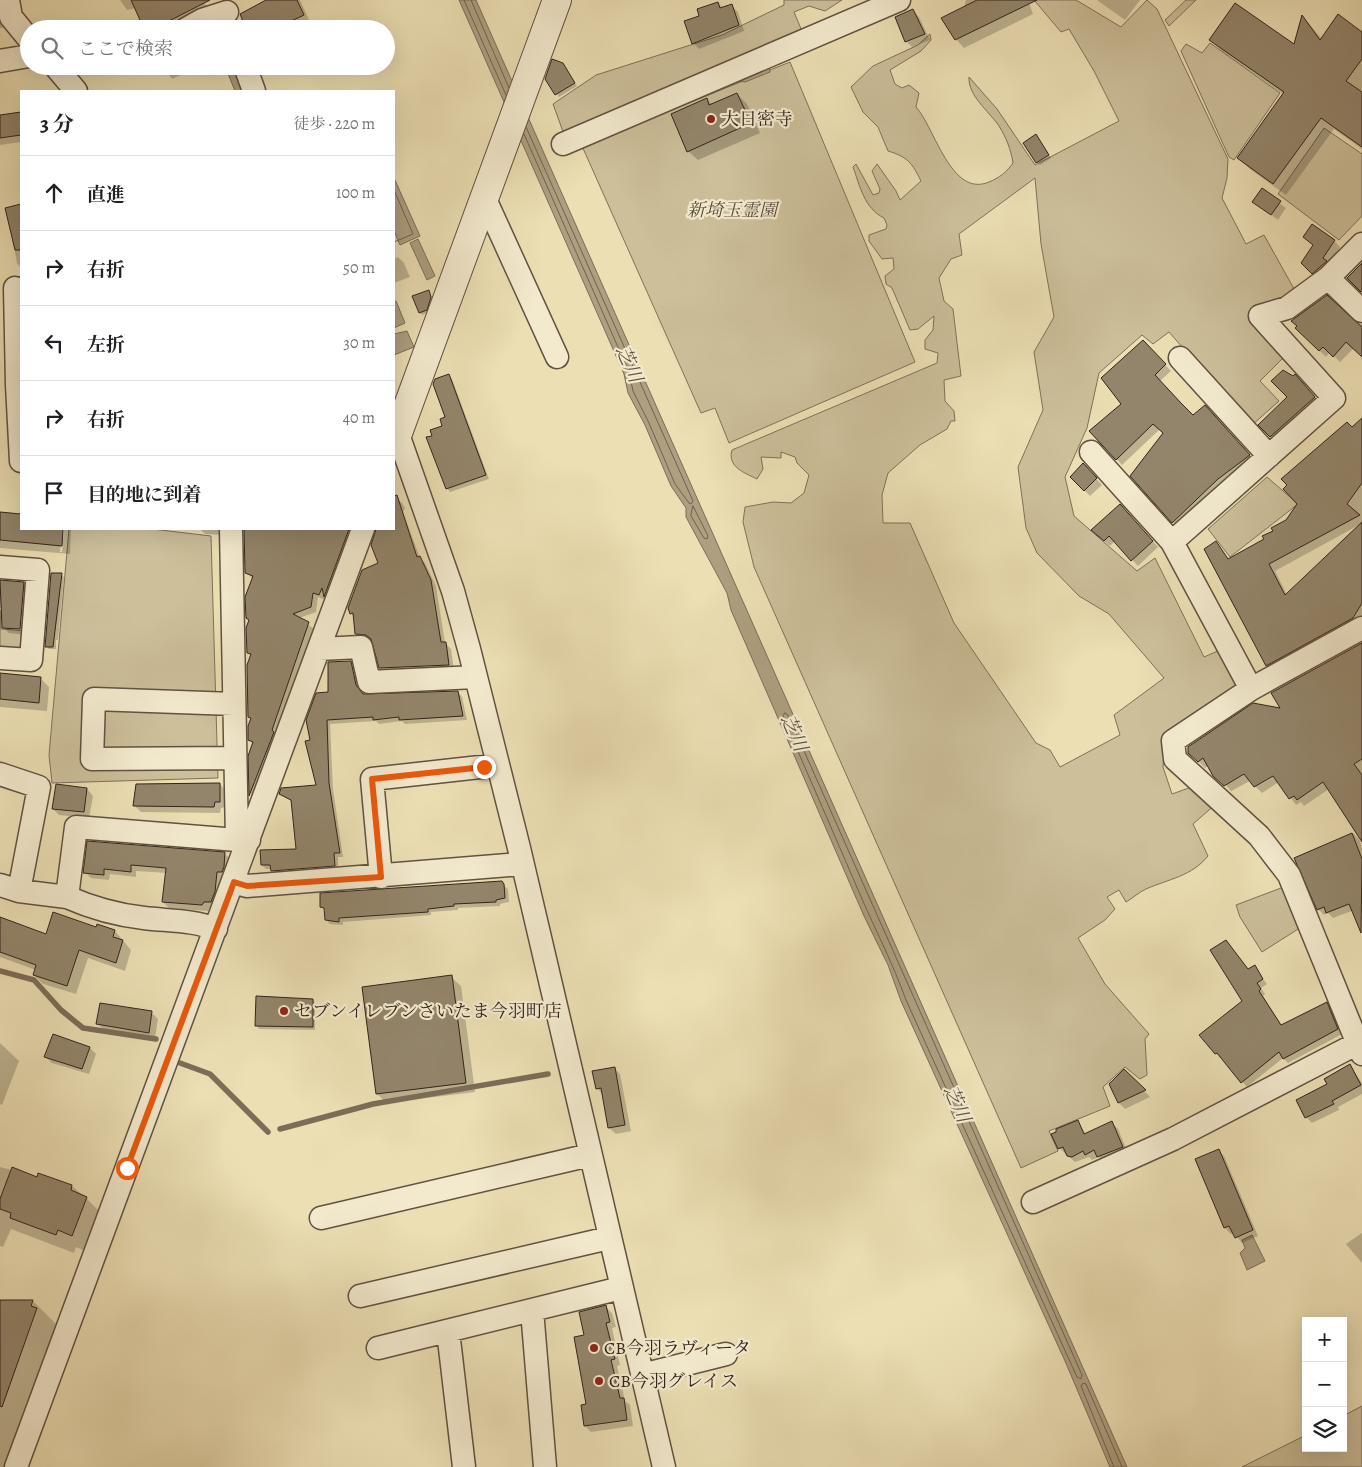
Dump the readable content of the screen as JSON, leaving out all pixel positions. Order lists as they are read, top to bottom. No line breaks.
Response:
{"water":["芝川"],"parks":["新埼玉霊園"],"places":["大日密寺","セブンイレブンさいたま今羽町店","CB今羽ラヴィータ","CB今羽グレイス"],"page":{"search":"ここで検索","heading":["3 分","徒歩 · 220 m"],"list":[["直進","100 m"],["右折","50 m"],["左折","30 m"],["右折","40 m"],"目的地に到着"],"map_buttons":["+","−"]}}
